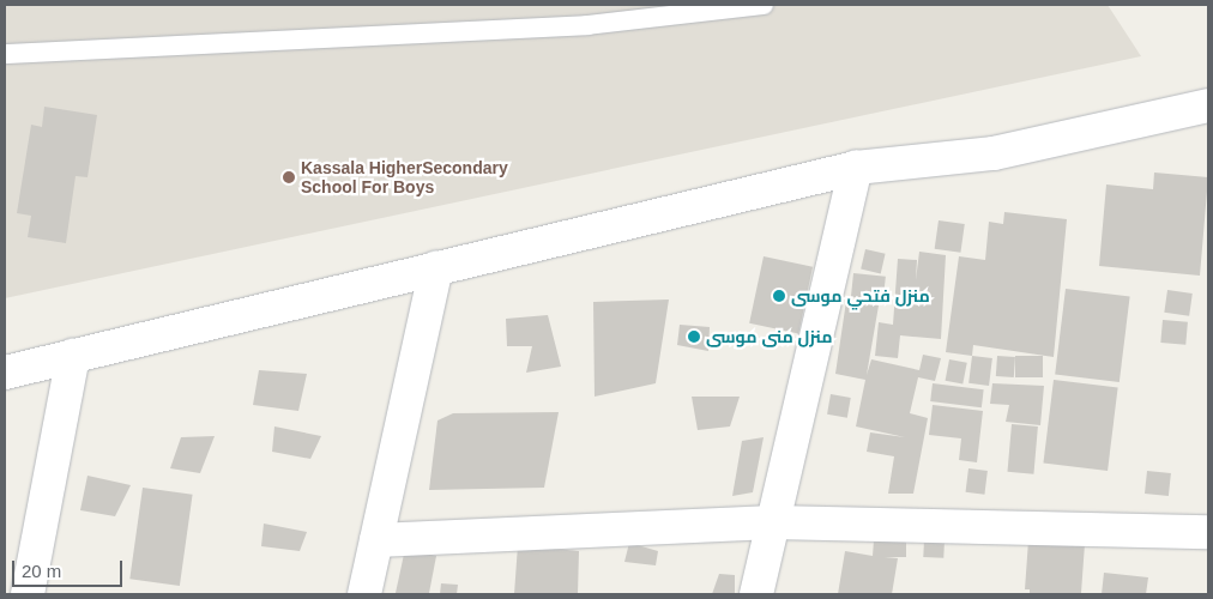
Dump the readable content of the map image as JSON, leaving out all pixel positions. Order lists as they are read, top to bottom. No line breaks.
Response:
{"places":["Kassala HigherSecondary School For Boys","منزل فتحي موسى","منزل منى موسى"],"scale_bar":"20 m"}
